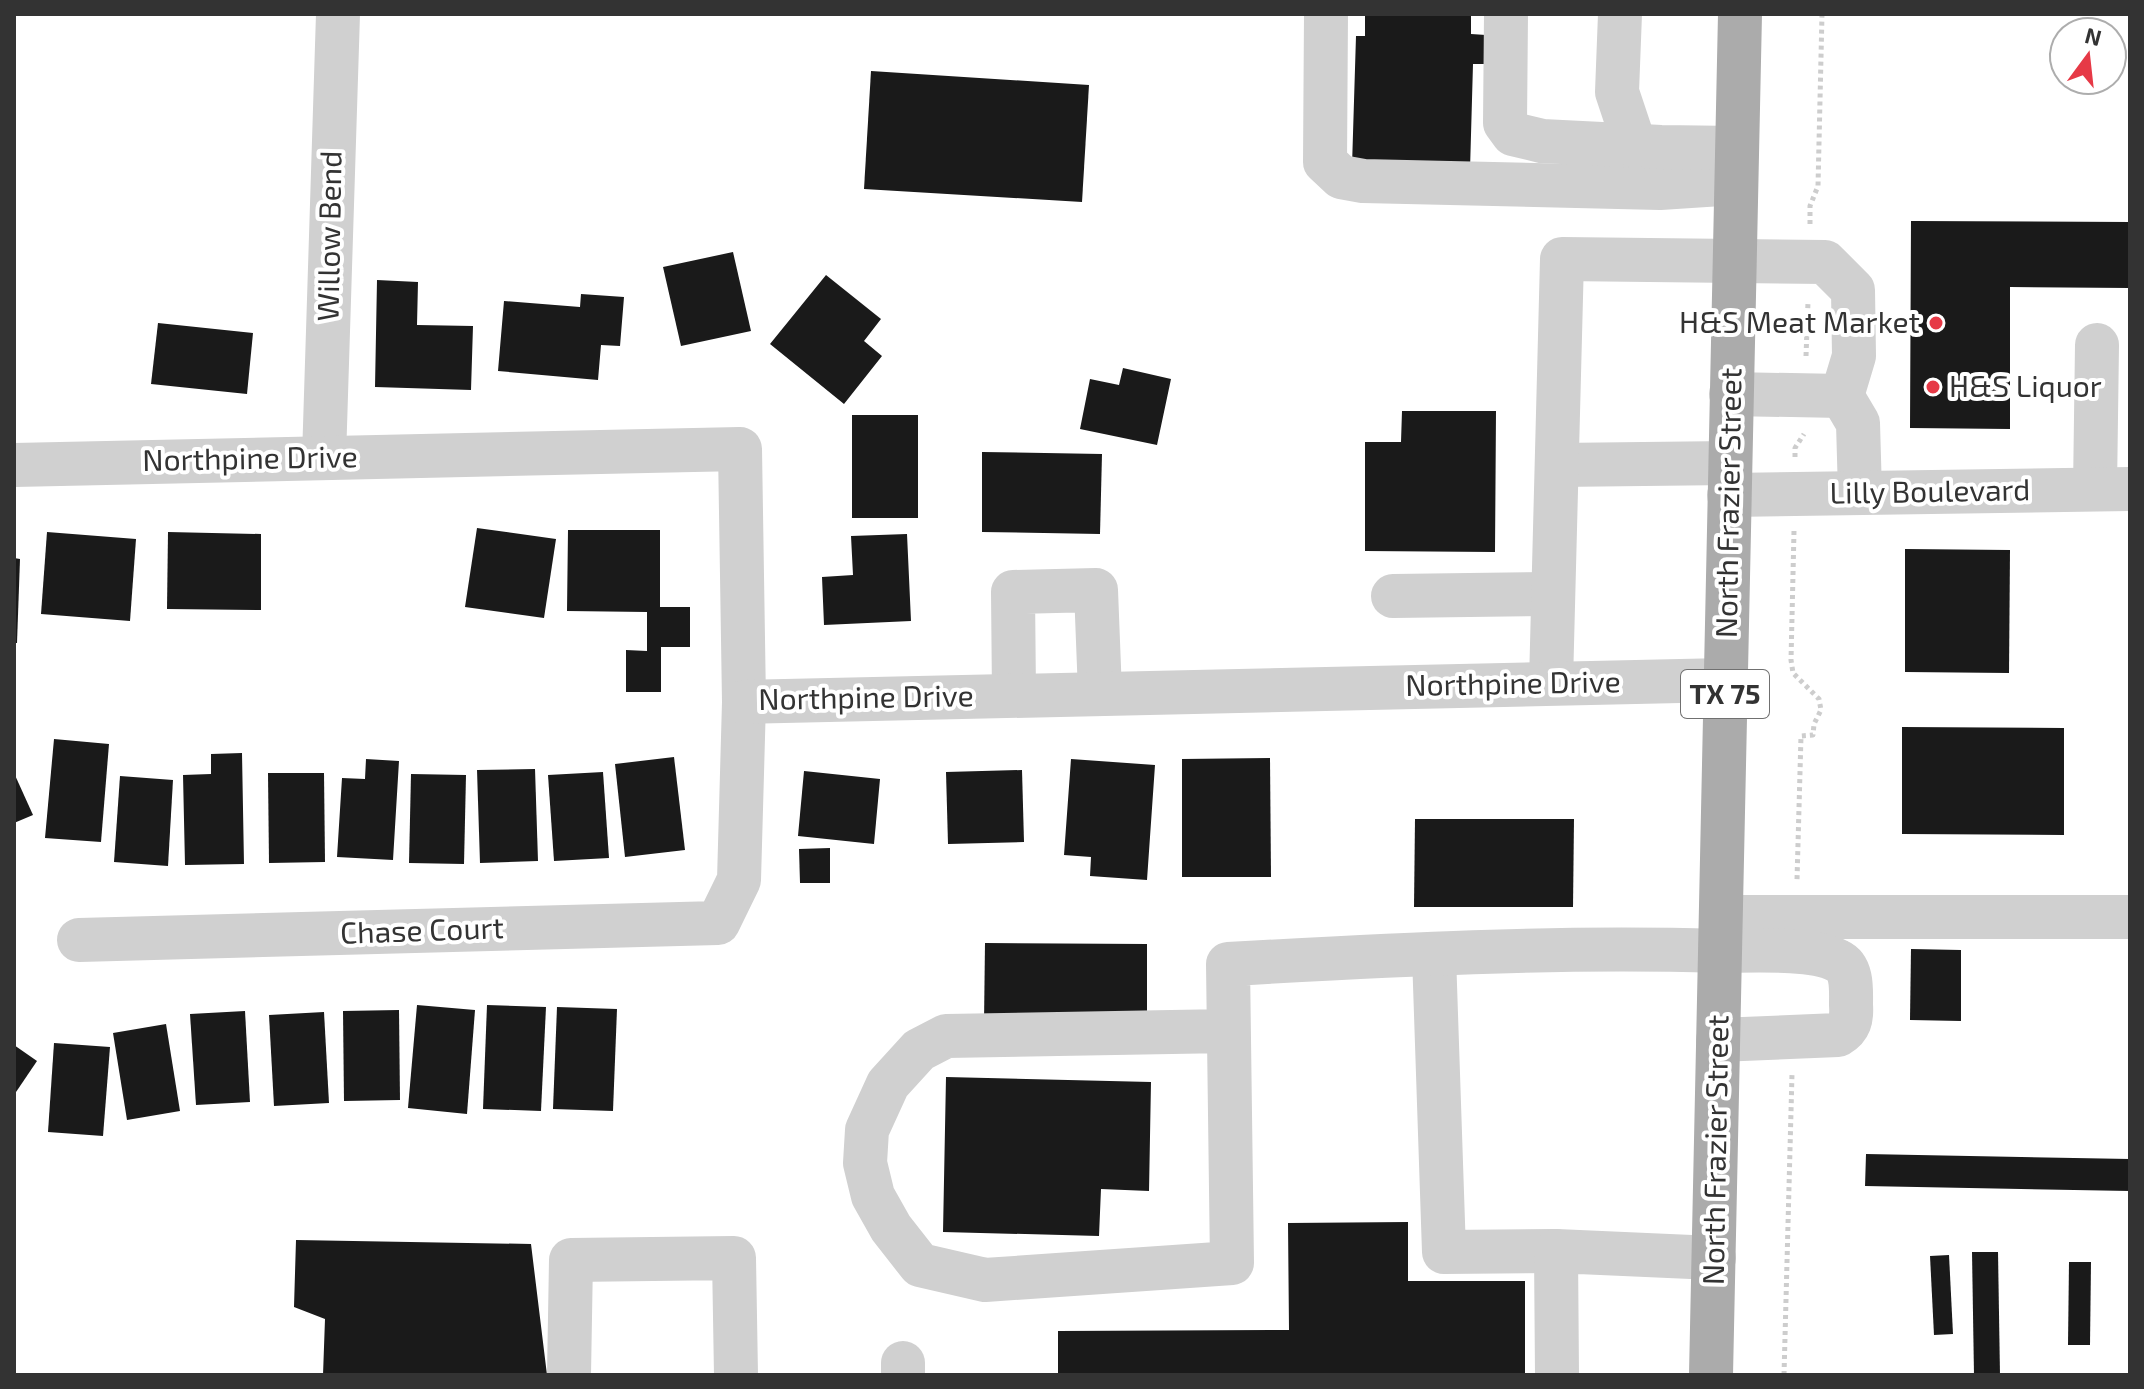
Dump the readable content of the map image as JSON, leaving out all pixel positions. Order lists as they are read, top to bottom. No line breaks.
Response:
{"streets":{"main road":["North Frazier Street","TX 75"],"street":["Willow Bend","Northpine Drive","Lilly Boulevard","Chase Court"]},"crossings":[["Willow Bend","Northpine Drive"],["Northpine Drive","North Frazier Street"],["Northpine Drive","Chase Court"],["Lilly Boulevard","North Frazier Street"]],"places":["H&S Meat Market","H&S Liquor"],"north":"top"}
